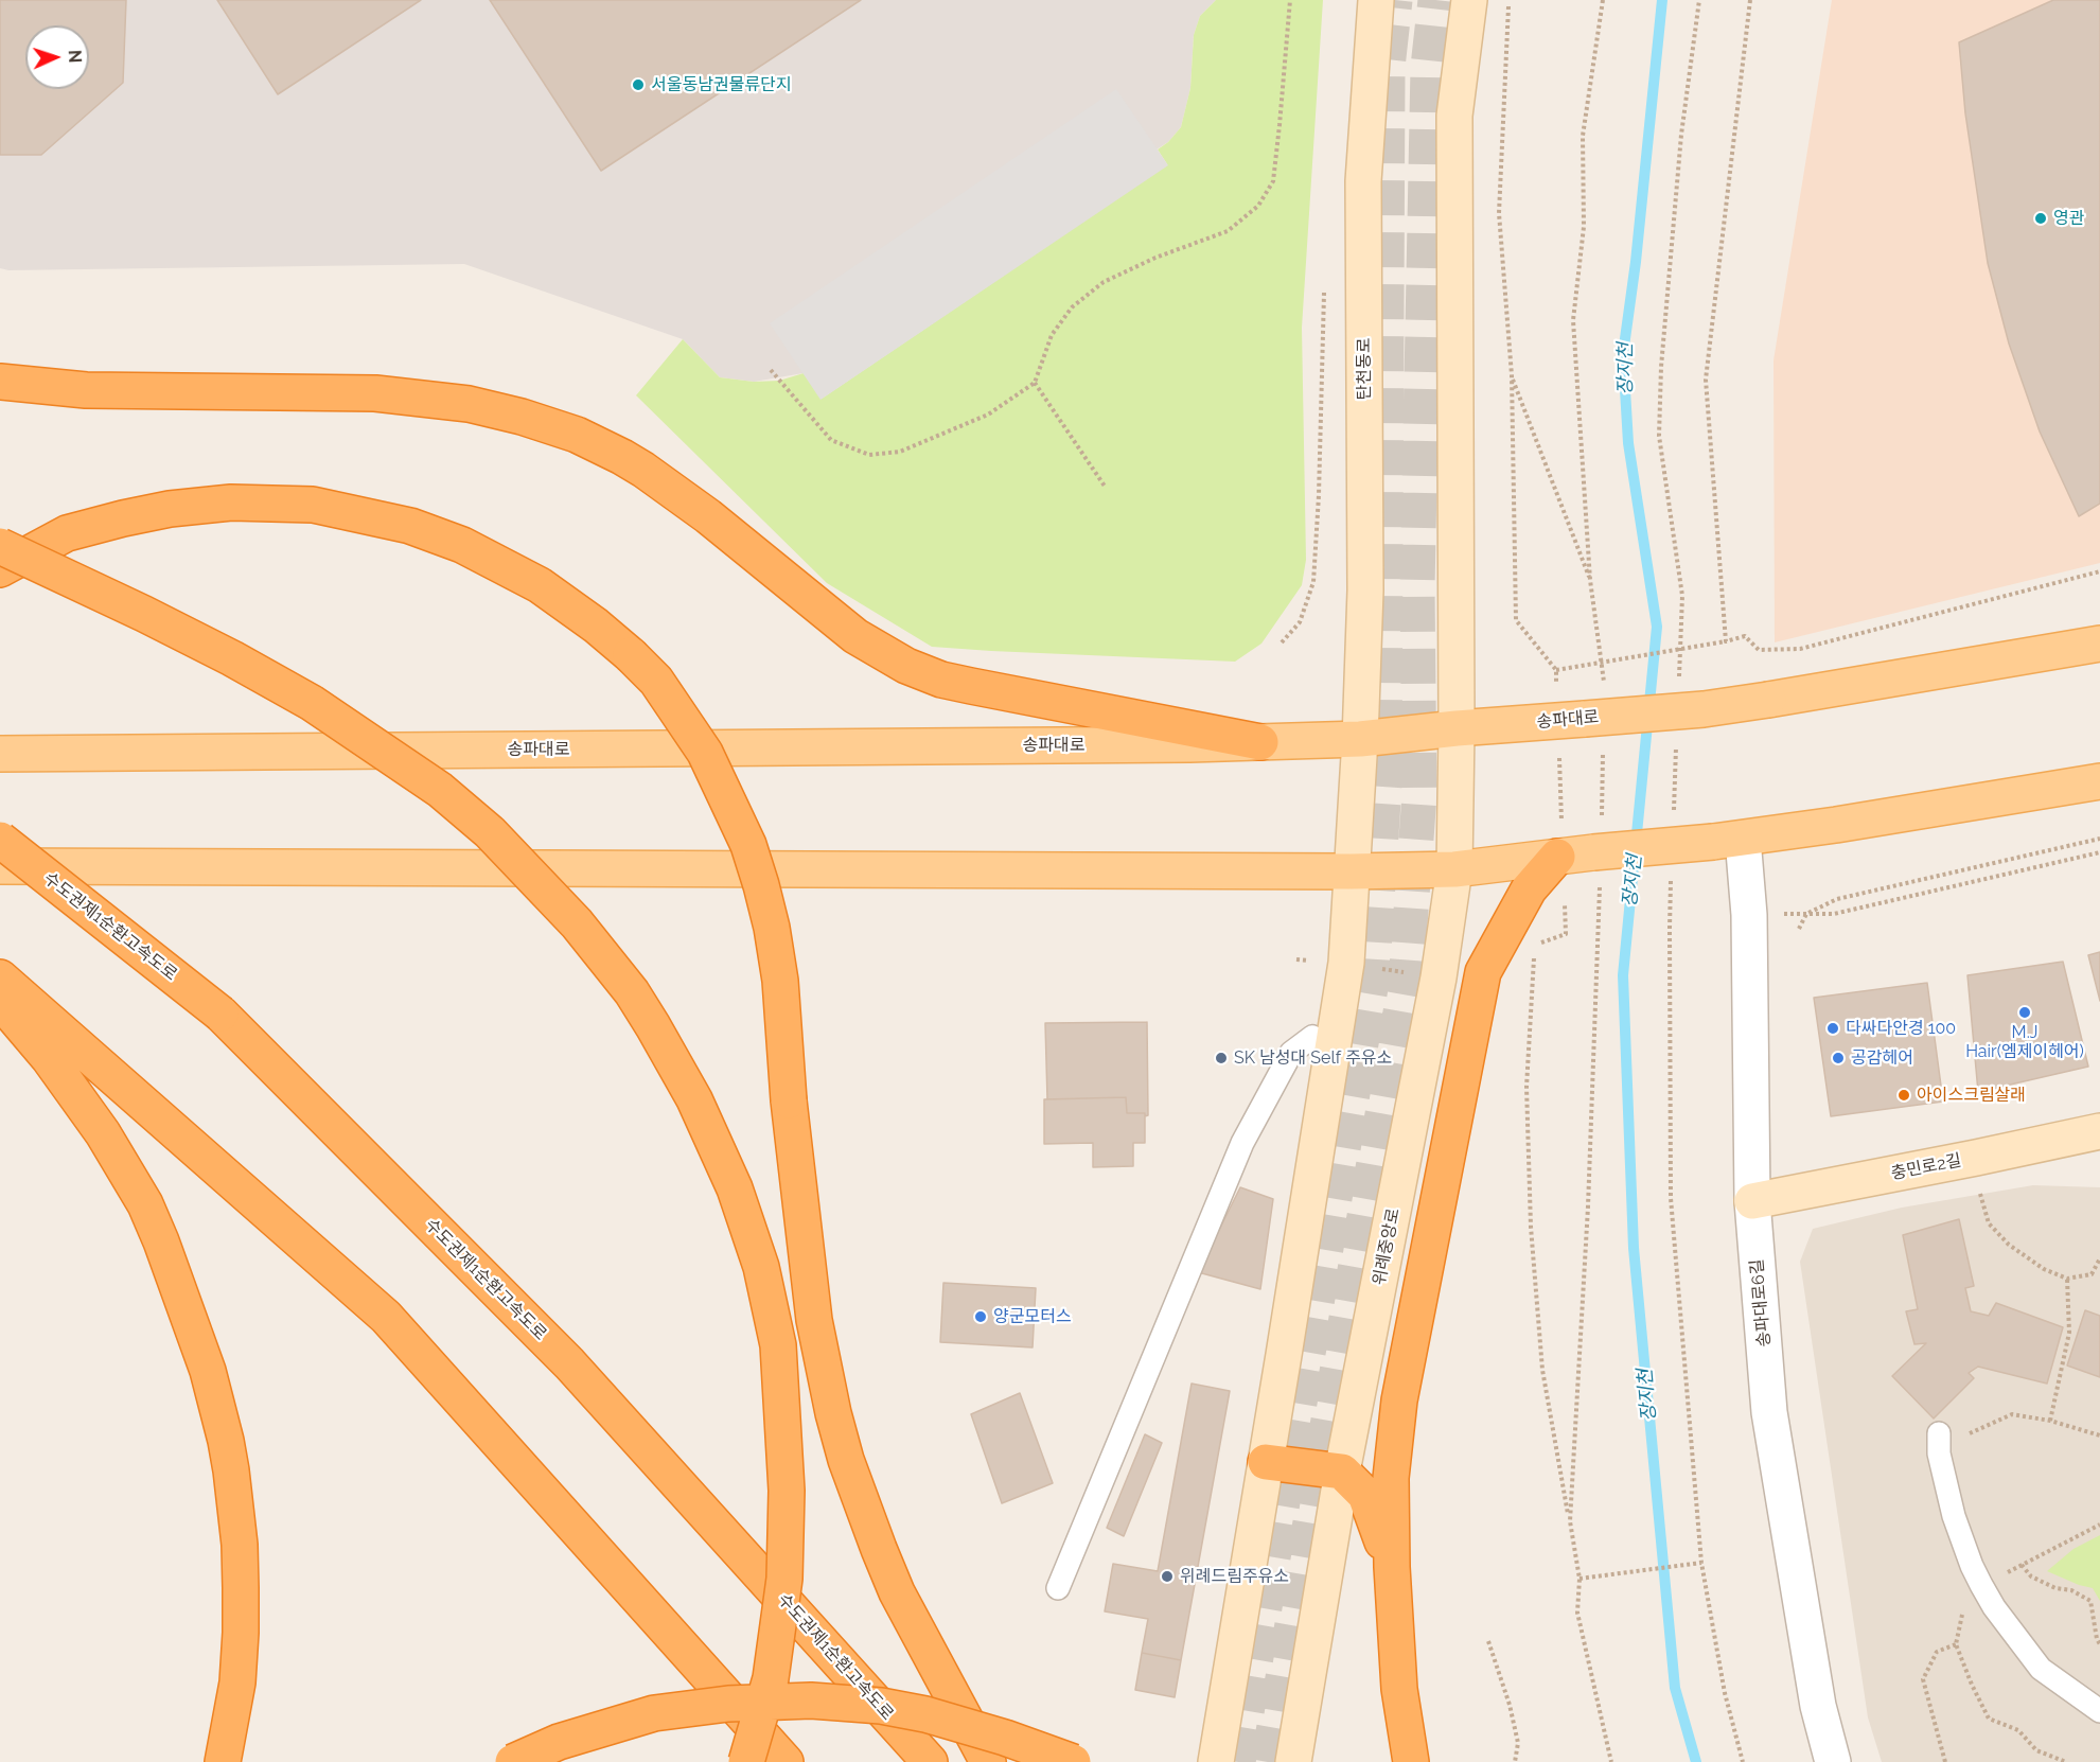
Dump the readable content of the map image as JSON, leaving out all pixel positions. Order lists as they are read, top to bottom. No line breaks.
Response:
{"streets":{"highway":["수도권제1순환고속도로"],"main road":["탄천동로","송파대로","충민로2길","위례중앙로"],"street":["송파대로6길"]},"crossings":[["탄천동로","송파대로"],["송파대로","위례중앙로"],["충민로2길","송파대로6길"]],"water":["장지천"],"places":["서울동남권물류단지","영관","M.J Hair(엠제이헤어)","다싸다안경 100","SK 남성대 Self 주유소","공감헤어","아이스크림살래","양군모터스","위례드림주유소"],"north":"right"}
